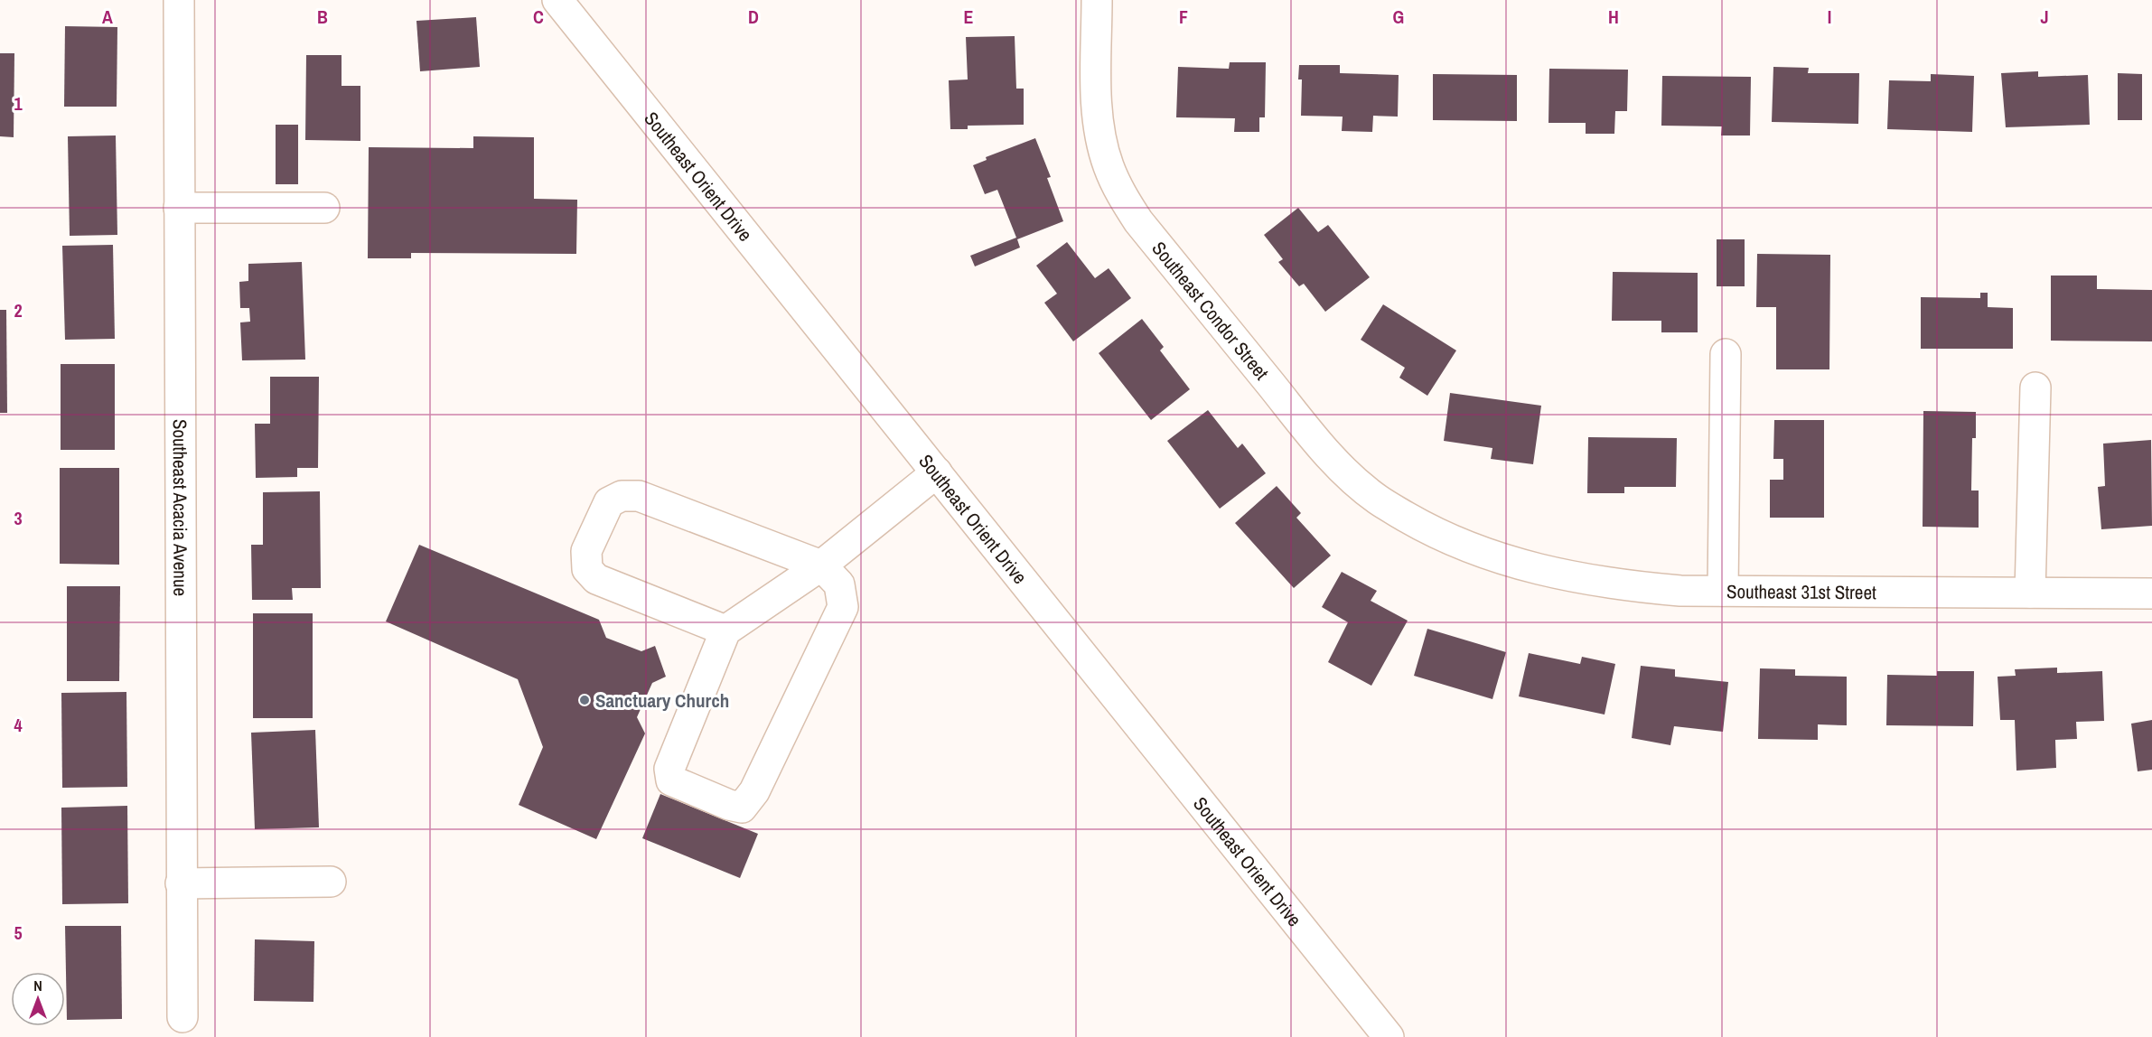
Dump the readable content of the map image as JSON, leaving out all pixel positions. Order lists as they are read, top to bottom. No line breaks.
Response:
{"streets":{"street":["Southeast Orient Drive","Southeast Condor Street","Southeast Acacia Avenue","Southeast 31st Street"]},"crossings":[["Southeast Condor Street","Southeast 31st Street"]],"places":["Sanctuary Church"],"north":"top","grid":{"columns":["A","B","C","D","E","F","G","H","I","J"],"rows":["1","2","3","4","5"]}}
